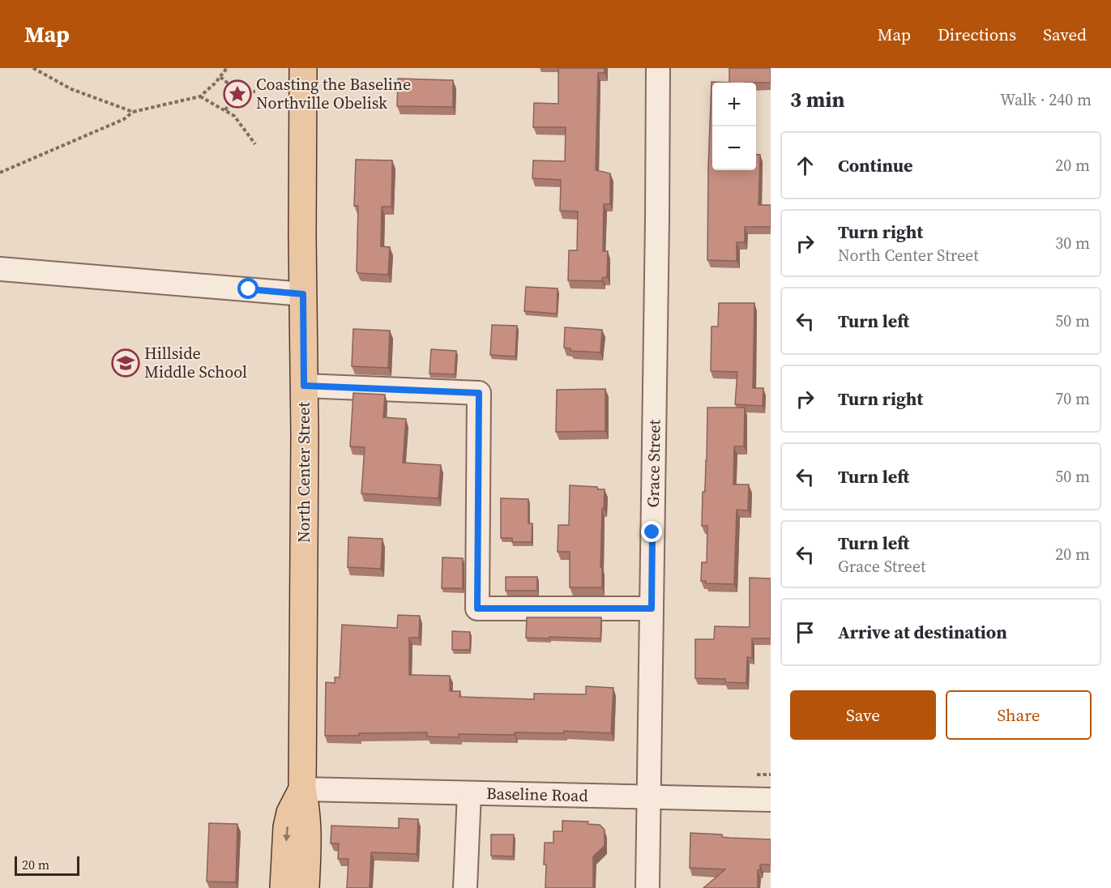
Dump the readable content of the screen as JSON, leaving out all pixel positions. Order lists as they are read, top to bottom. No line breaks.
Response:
{"streets":{"main road":["North Center Street"],"street":["Grace Street","Baseline Road"]},"crossings":[["Grace Street","Baseline Road"],["North Center Street","Baseline Road"]],"places":{"place":["Coasting the Baseline Northville Obelisk"],"school or university":["Hillside Middle School"]},"scale_bar":"20 m","page":{"header":"Map","nav":["Map","Directions","Saved"],"heading":["3 min","Walk · 240 m"],"map_buttons":["+","−"],"list":[["Continue","20 m"],["Turn right","North Center Street","30 m"],["Turn left","50 m"],["Turn right","70 m"],["Turn left","50 m"],["Turn left","Grace Street","20 m"],"Arrive at destination"],"buttons":["Save","Share"],"scale":"20 m"}}
